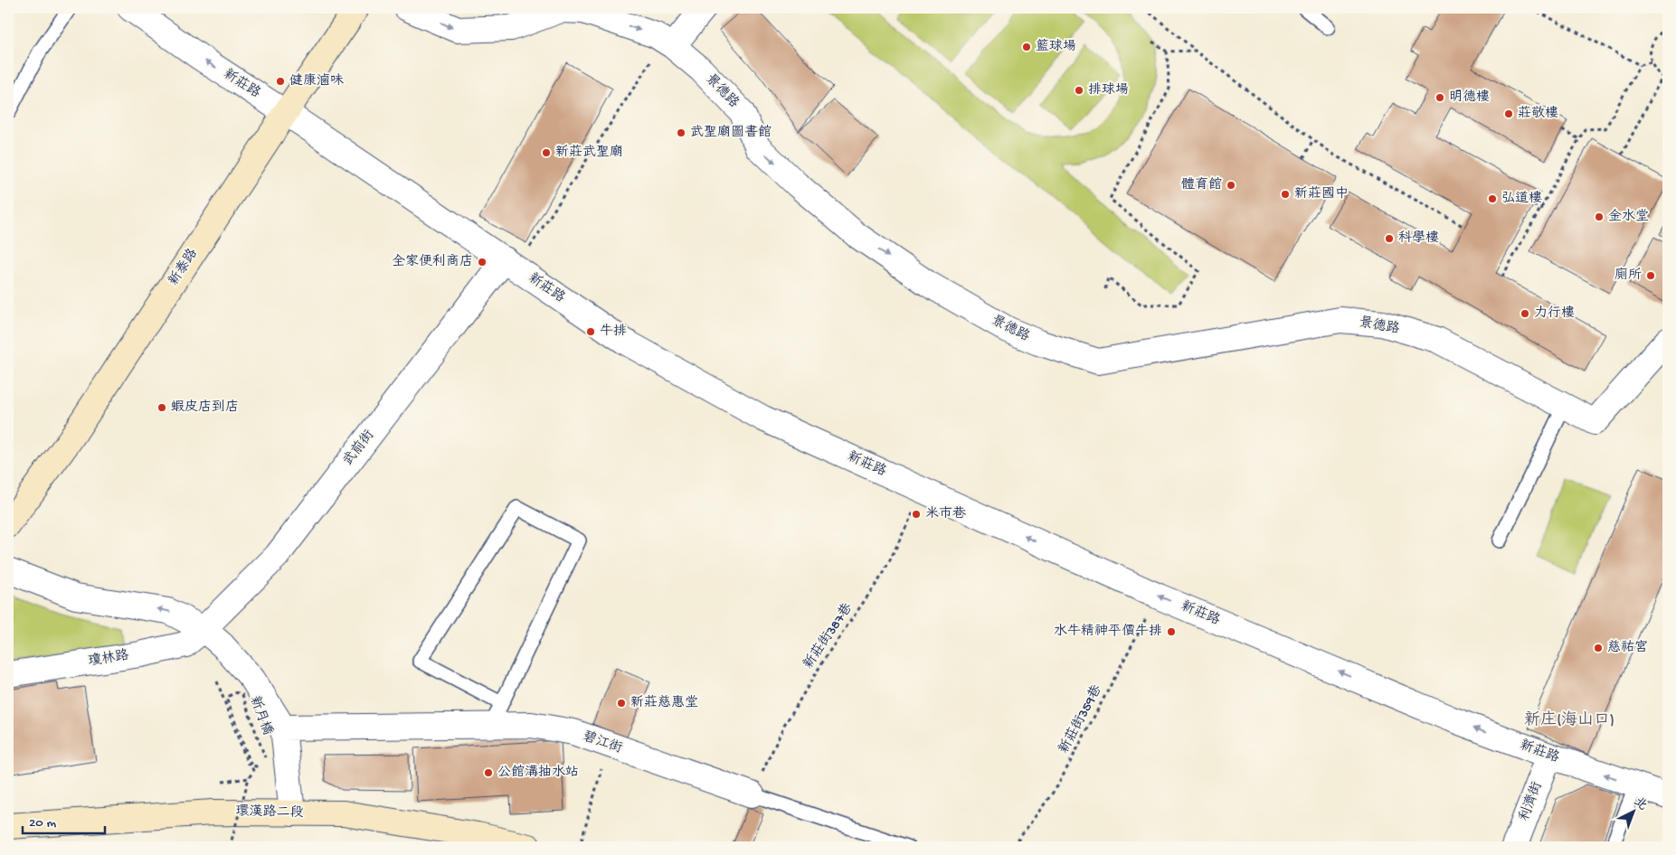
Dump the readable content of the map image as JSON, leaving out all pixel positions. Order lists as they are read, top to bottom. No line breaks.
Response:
{"streets":{"street":["新莊路","景德路","新泰路","武前街","瓊林路","碧江街","利濟街","環漢路二段"],"path":["新莊街387巷","新月橋","新莊街359巷"]},"crossings":[["新莊路","新泰路"],["新莊路","武前街"],["新莊路","新莊街387巷"],["新莊路","新莊街359巷"],["新莊路","利濟街"],["武前街","瓊林路"],["新莊街387巷","碧江街"]],"one_way":["新莊路","景德路"],"districts":["新庄(海山口)"],"places":["籃球場","健康滷味","排球場","明德樓","莊敬樓","武聖廟圖書館","新莊武聖廟","體育館","新莊國中","弘道樓","金水堂","科學樓","全家便利商店","廁所","力行樓","牛排","蝦皮店到店","米市巷","水牛精神平價牛排","慈祐宮","新莊慈惠堂","公館溝抽水站"],"scale_bar":"20 m","north":"top right"}
